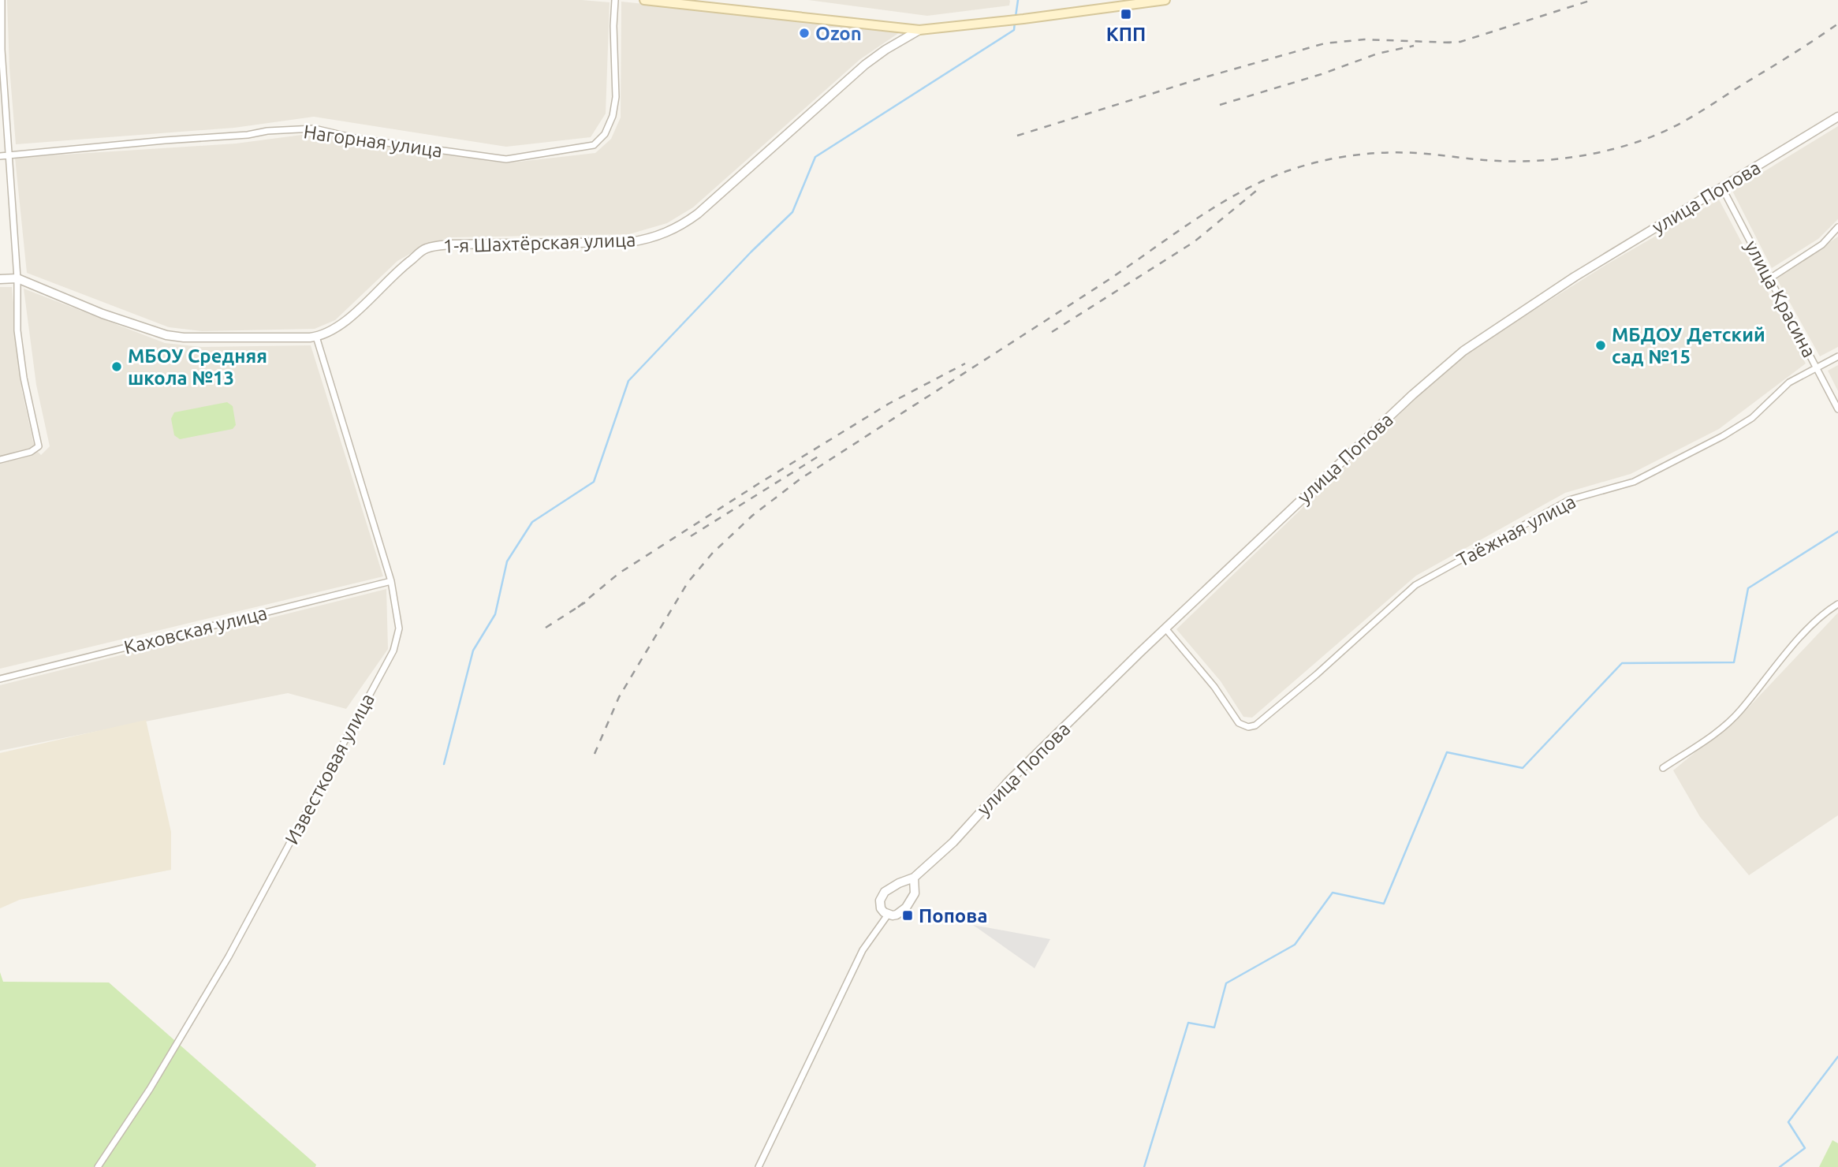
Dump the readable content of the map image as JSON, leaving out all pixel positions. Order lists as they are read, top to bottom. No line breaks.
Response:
{"streets":{"street":["Нагорная улица","улица Попова","1-я Шахтёрская улица","улица Красина","Таёжная улица","Каховская улица","Известковая улица"]},"crossings":[["улица Попова","улица Красина"],["улица Попова","Таёжная улица"],["1-я Шахтёрская улица","Известковая улица"],["улица Красина","Таёжная улица"],["Каховская улица","Известковая улица"]],"places":{"transit":["КПП","Попова"],"other":["Ozon","МБДОУ Детский сад №15","МБОУ Средняя школа №13"]}}
